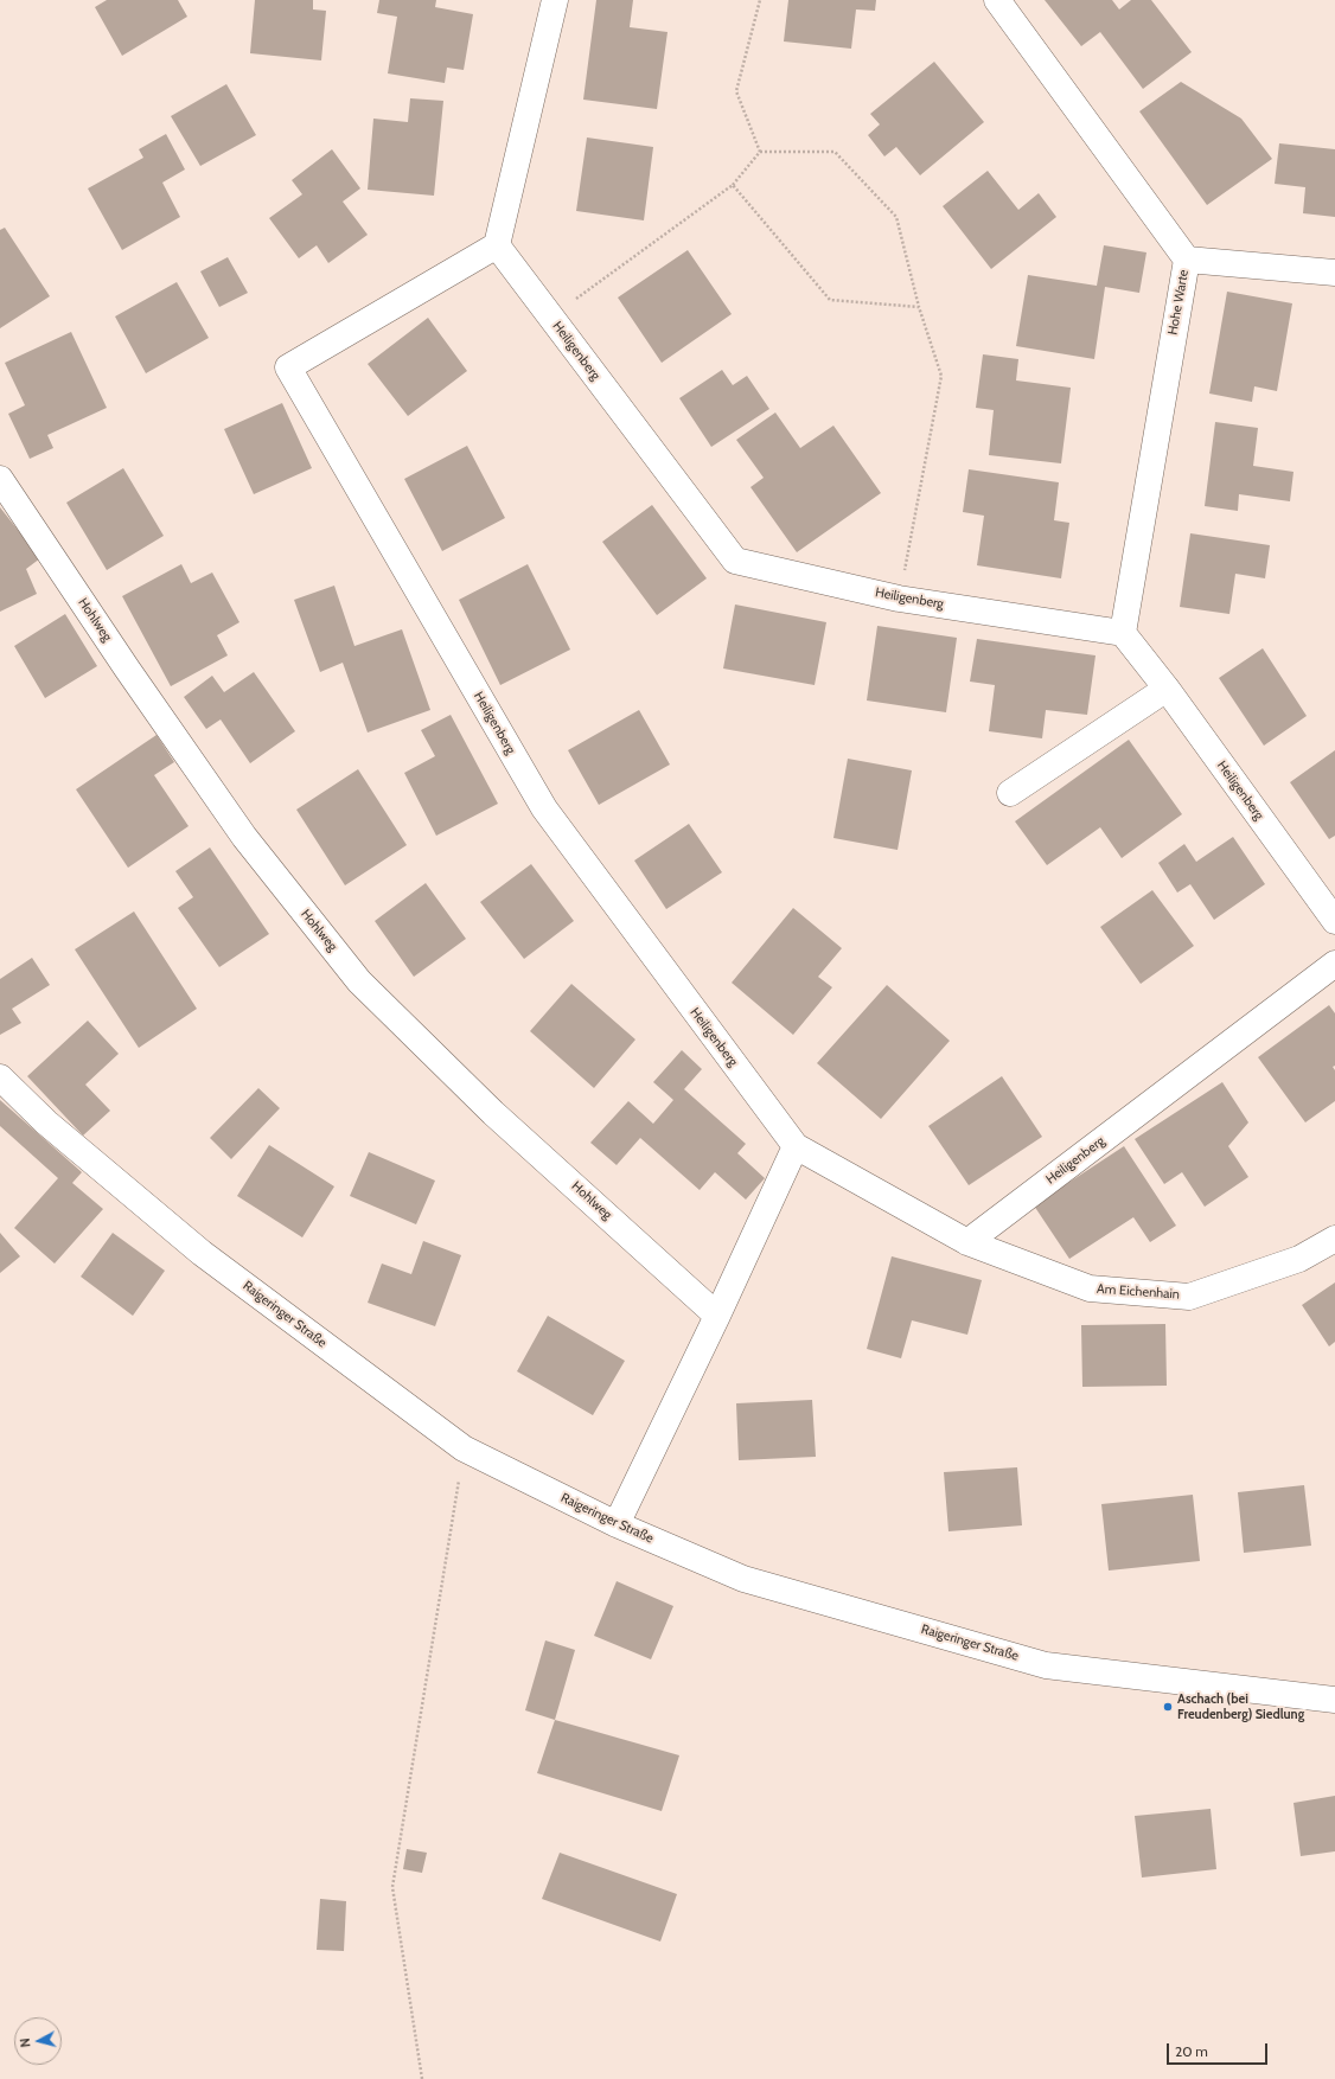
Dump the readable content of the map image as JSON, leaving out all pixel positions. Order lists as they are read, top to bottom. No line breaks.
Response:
{"streets":{"street":["Hohe Warte","Heiligenberg","Hohlweg","Am Eichenhain","Raigeringer Straße"]},"crossings":[["Hohe Warte","Heiligenberg"],["Heiligenberg","Am Eichenhain"]],"places":["Aschach (bei Freudenberg) Siedlung"],"scale_bar":"20 m","north":"left"}
